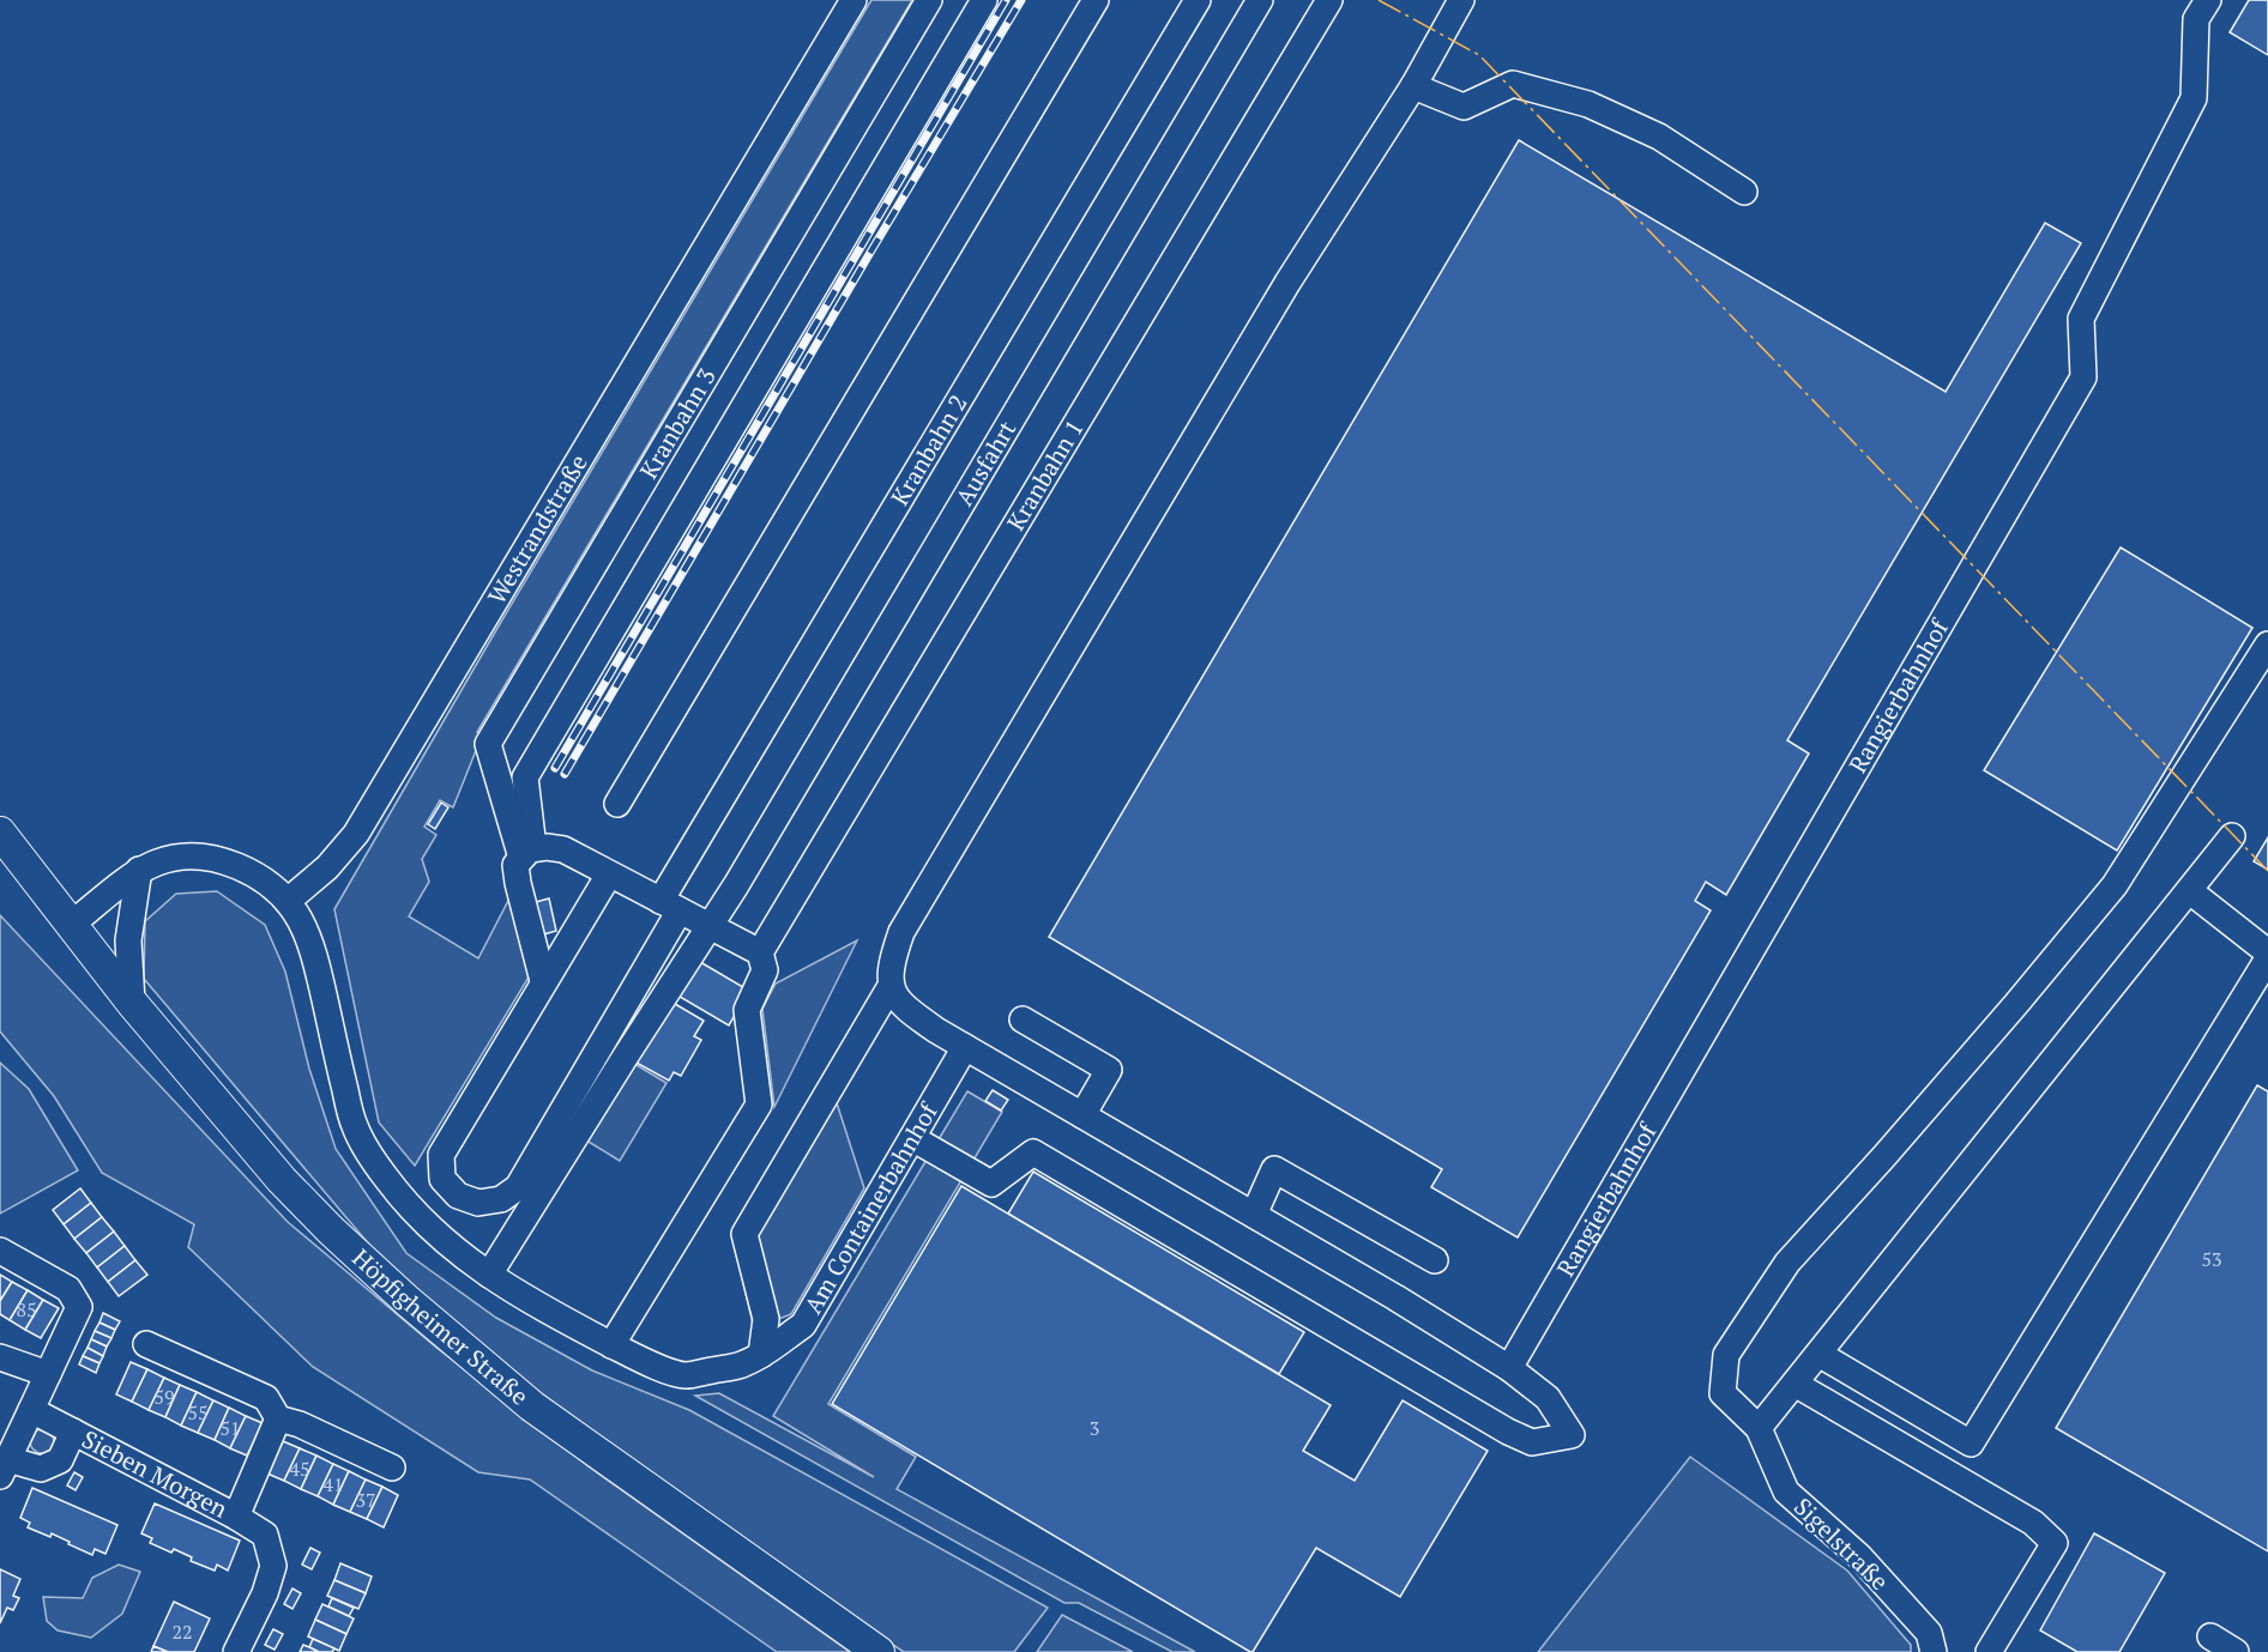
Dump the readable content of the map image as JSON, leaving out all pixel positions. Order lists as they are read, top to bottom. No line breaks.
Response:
{"streets":{"main road":["Höpfigheimer Straße"],"street":["Kranbahn 3","Kranbahn 2","Ausfahrt","Kranbahn 1","Westrandstraße","Rangierbahnhof","Am Containerbahnhof","Sieben Morgen","Sigelstraße"]},"crossings":[["Westrandstraße","Am Containerbahnhof"]],"house_numbers":["53","85","59","55","51","3","45","41","37","22"]}
